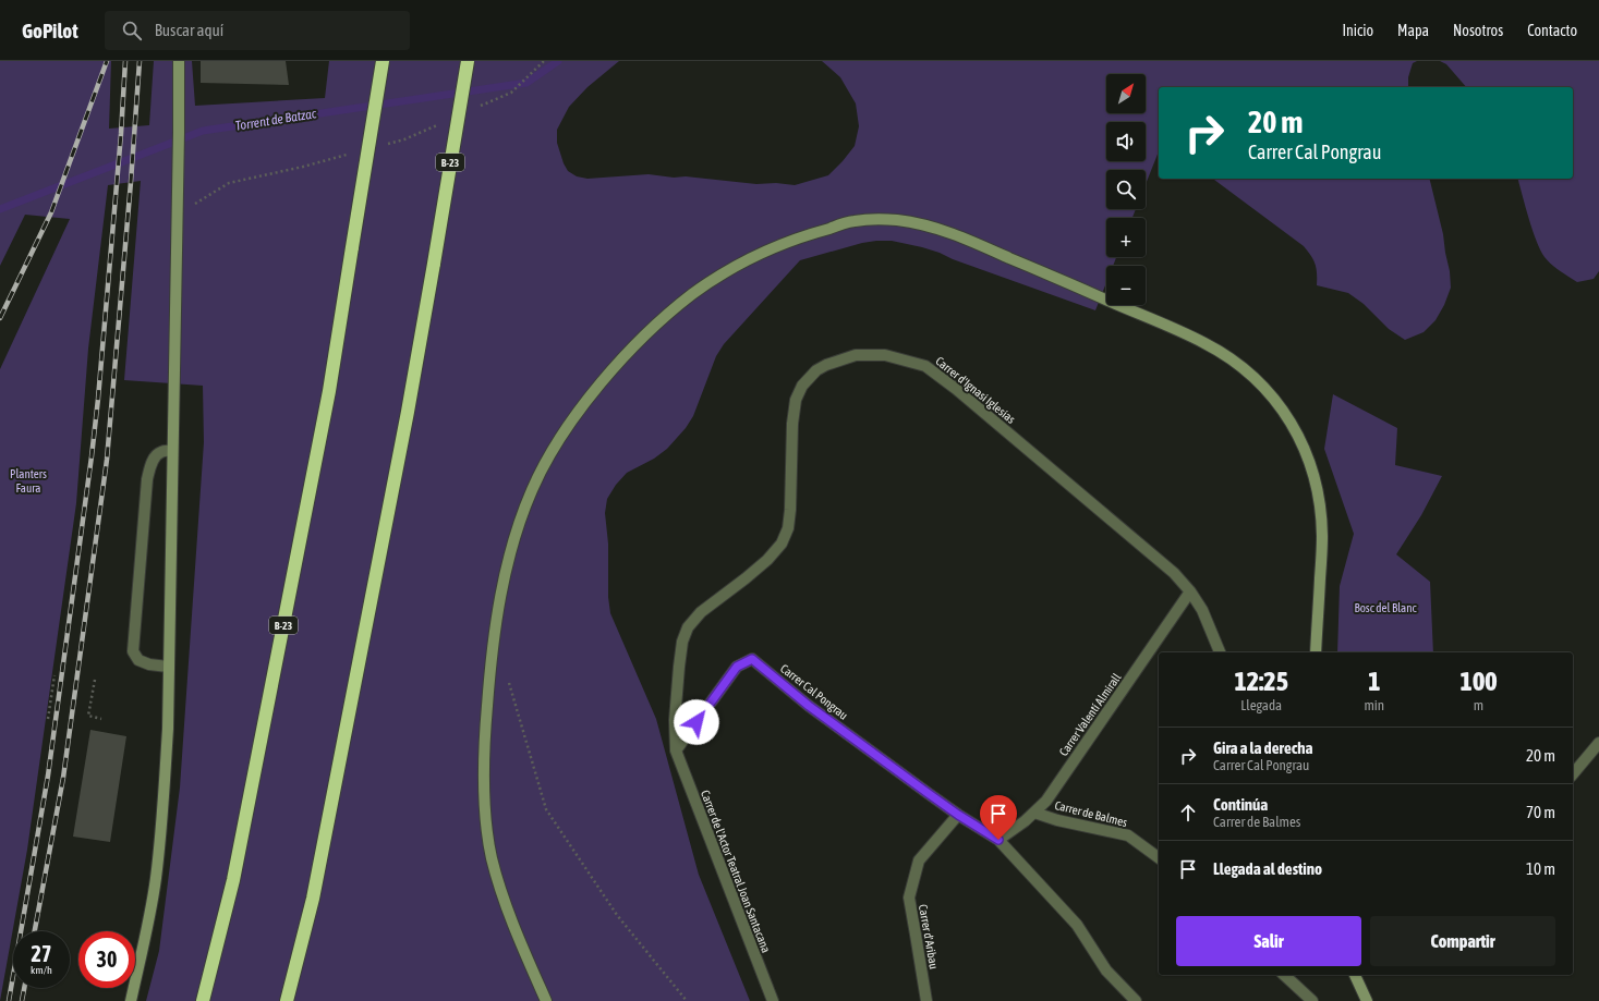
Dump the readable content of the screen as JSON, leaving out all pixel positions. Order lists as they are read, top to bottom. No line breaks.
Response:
{"streets":{"highway":["B-23"],"street":["Carrer d'Ignasi Iglesias","Carrer Cal Pongrau","Carrer Valentí Almirall","Carrer de Balmes","Carrer de l'Actor Teatral Joan Santacana","Carrer d'Aribau"]},"crossings":[["Carrer d'Ignasi Iglesias","Carrer Cal Pongrau"],["Carrer d'Ignasi Iglesias","Carrer Valentí Almirall"],["Carrer d'Ignasi Iglesias","Carrer de l'Actor Teatral Joan Santacana"],["Carrer Cal Pongrau","Carrer de l'Actor Teatral Joan Santacana"],["Carrer Cal Pongrau","Carrer d'Aribau"],["Carrer Valentí Almirall","Carrer de Balmes"]],"water":["Torrent de Batzac"],"parks":["Planters Faura","Bosc del Blanc"],"north":"top right","page":{"header":"GoPilot","search":"Buscar aquí","nav":["Inicio","Mapa","Nosotros","Contacto"],"map_buttons":["+","−"],"turn":["20 m","Carrer Cal Pongrau"],"eta":["12:25","Llegada","1","min","100","m"],"list":[{"name":"Gira a la derecha","note":"Carrer Cal Pongrau","value":"20 m"},{"name":"Continúa","note":"Carrer de Balmes","value":"70 m"},{"name":"Llegada al destino","value":"10 m"}],"buttons":["Salir","Compartir"],"speed":"27 km/h","limit":"30"}}
